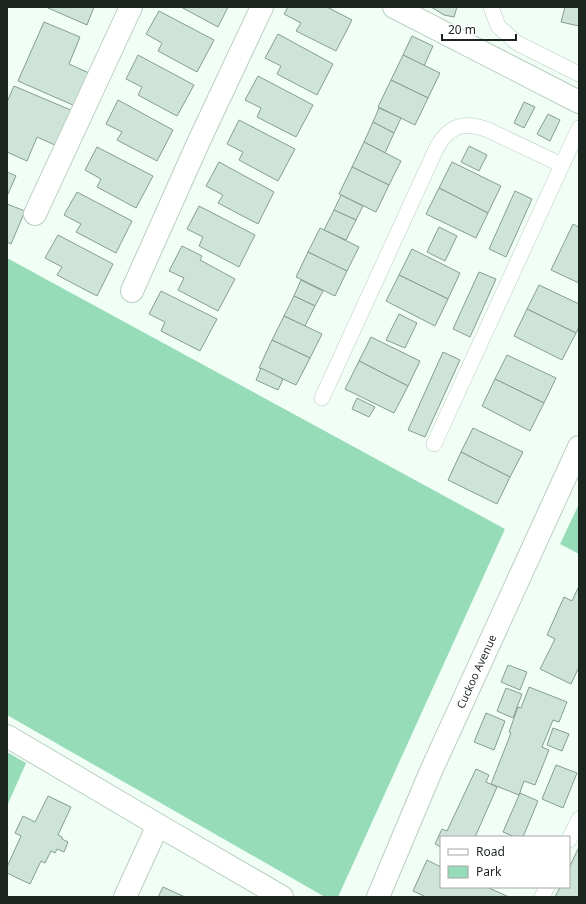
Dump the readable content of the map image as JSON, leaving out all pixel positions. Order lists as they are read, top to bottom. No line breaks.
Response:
{"streets":{"street":["Cuckoo Avenue"]},"legend":["Road","Park"],"scale_bar":"20 m"}
